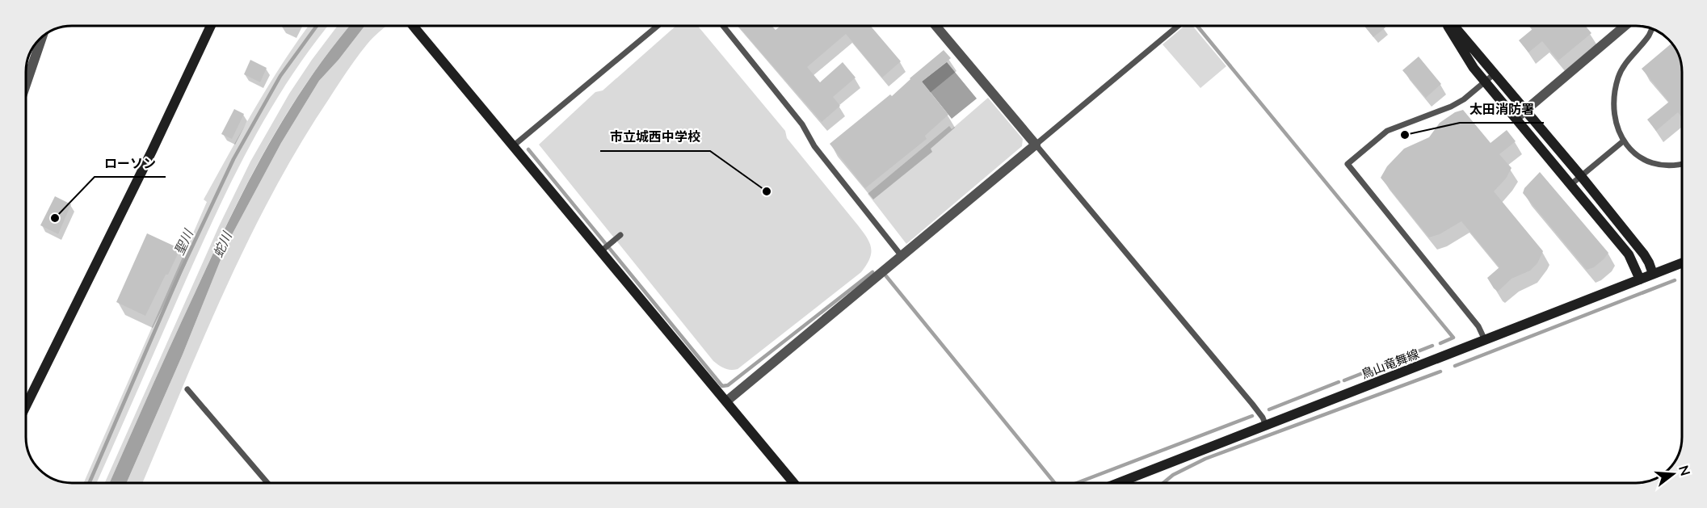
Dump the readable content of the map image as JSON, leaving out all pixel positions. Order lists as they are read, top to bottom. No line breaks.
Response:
{"streets":{"street":["鳥山竜舞線"]},"water":["聖川","蛇川"],"places":["太田消防署","市立城西中学校","ローソン"],"north":"right"}
